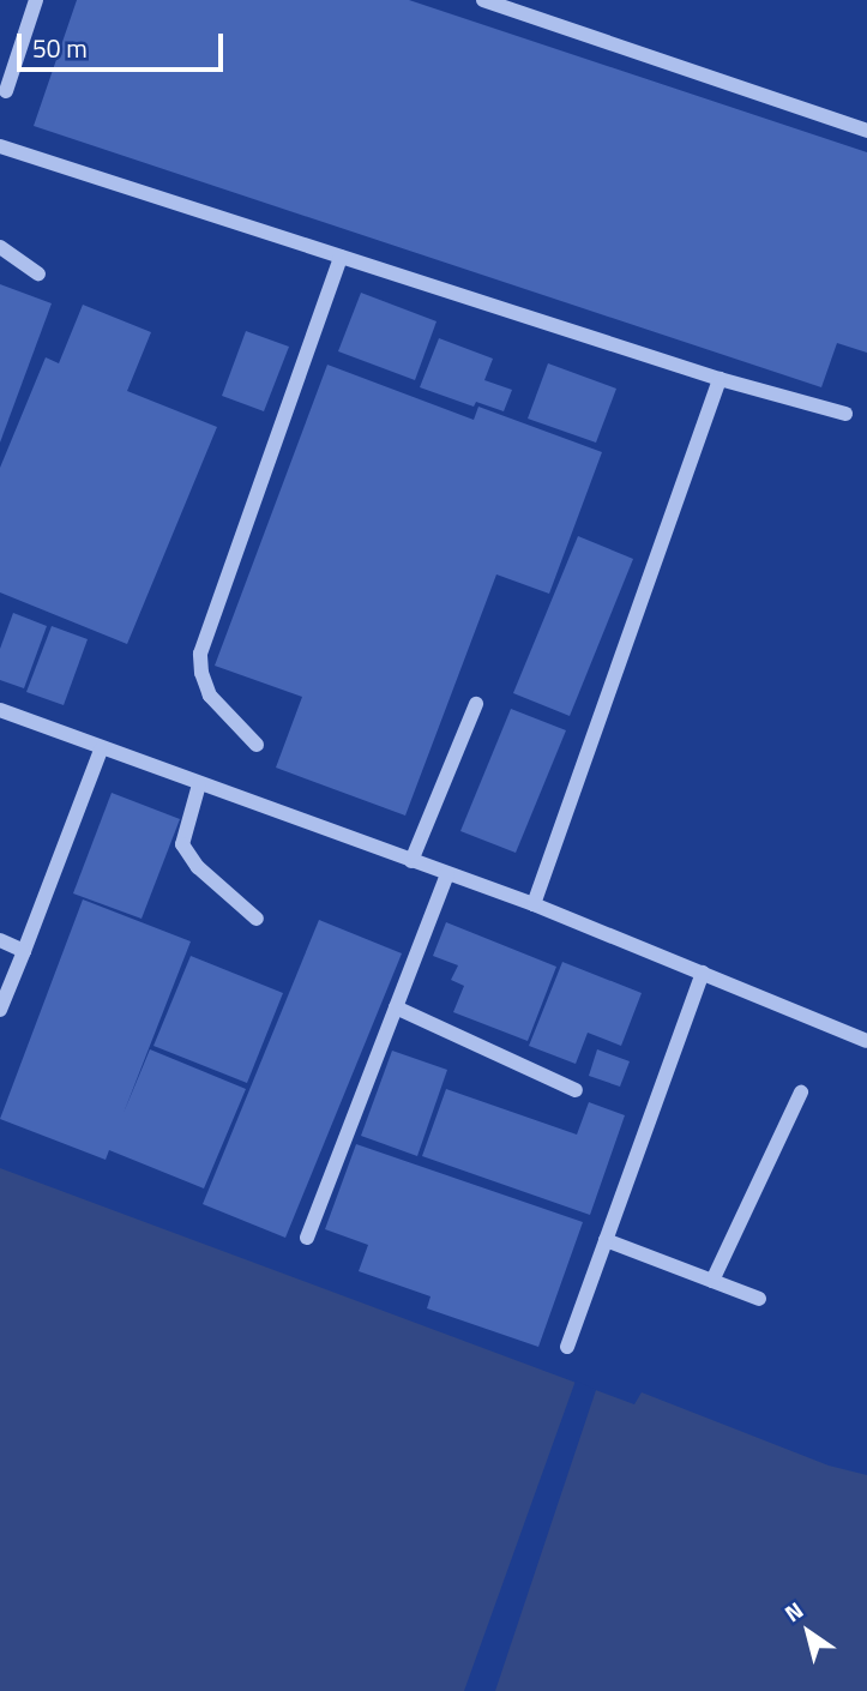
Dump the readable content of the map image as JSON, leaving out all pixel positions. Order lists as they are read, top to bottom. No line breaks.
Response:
{"scale_bar":"50 m","north":"top left"}
